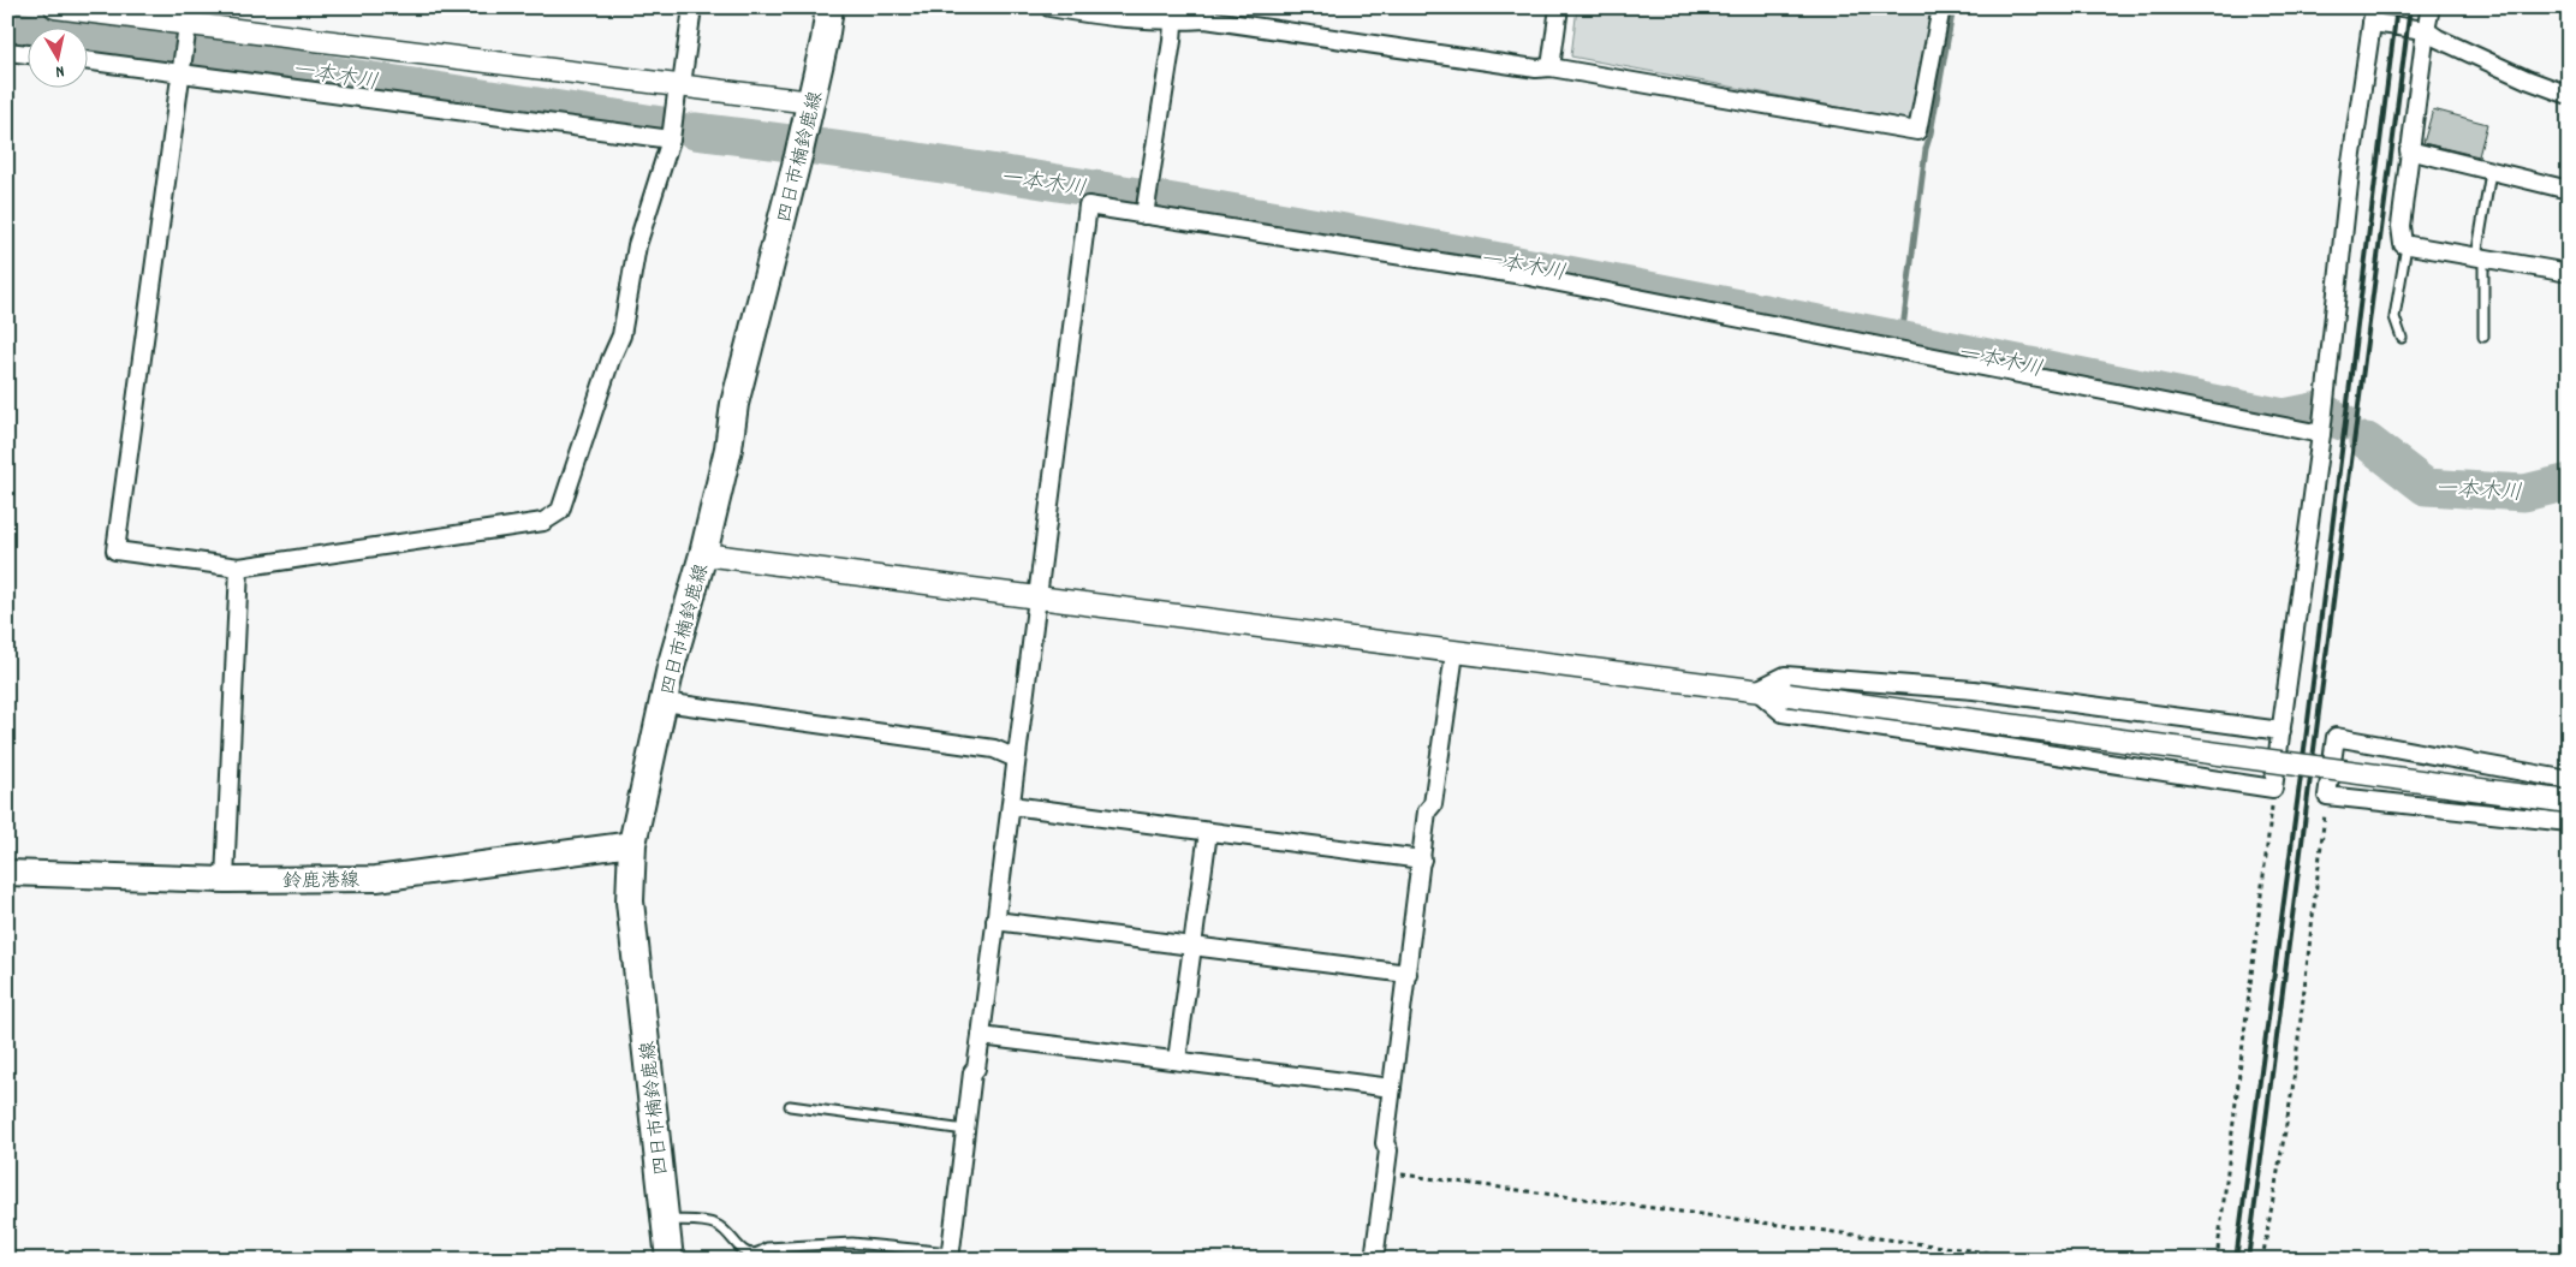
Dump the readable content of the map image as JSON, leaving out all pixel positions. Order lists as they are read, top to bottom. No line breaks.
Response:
{"streets":{"main road":["四日市楠鈴鹿線","鈴鹿港線"]},"crossings":[["四日市楠鈴鹿線","鈴鹿港線"]],"water":["一本木川"],"north":"bottom"}
